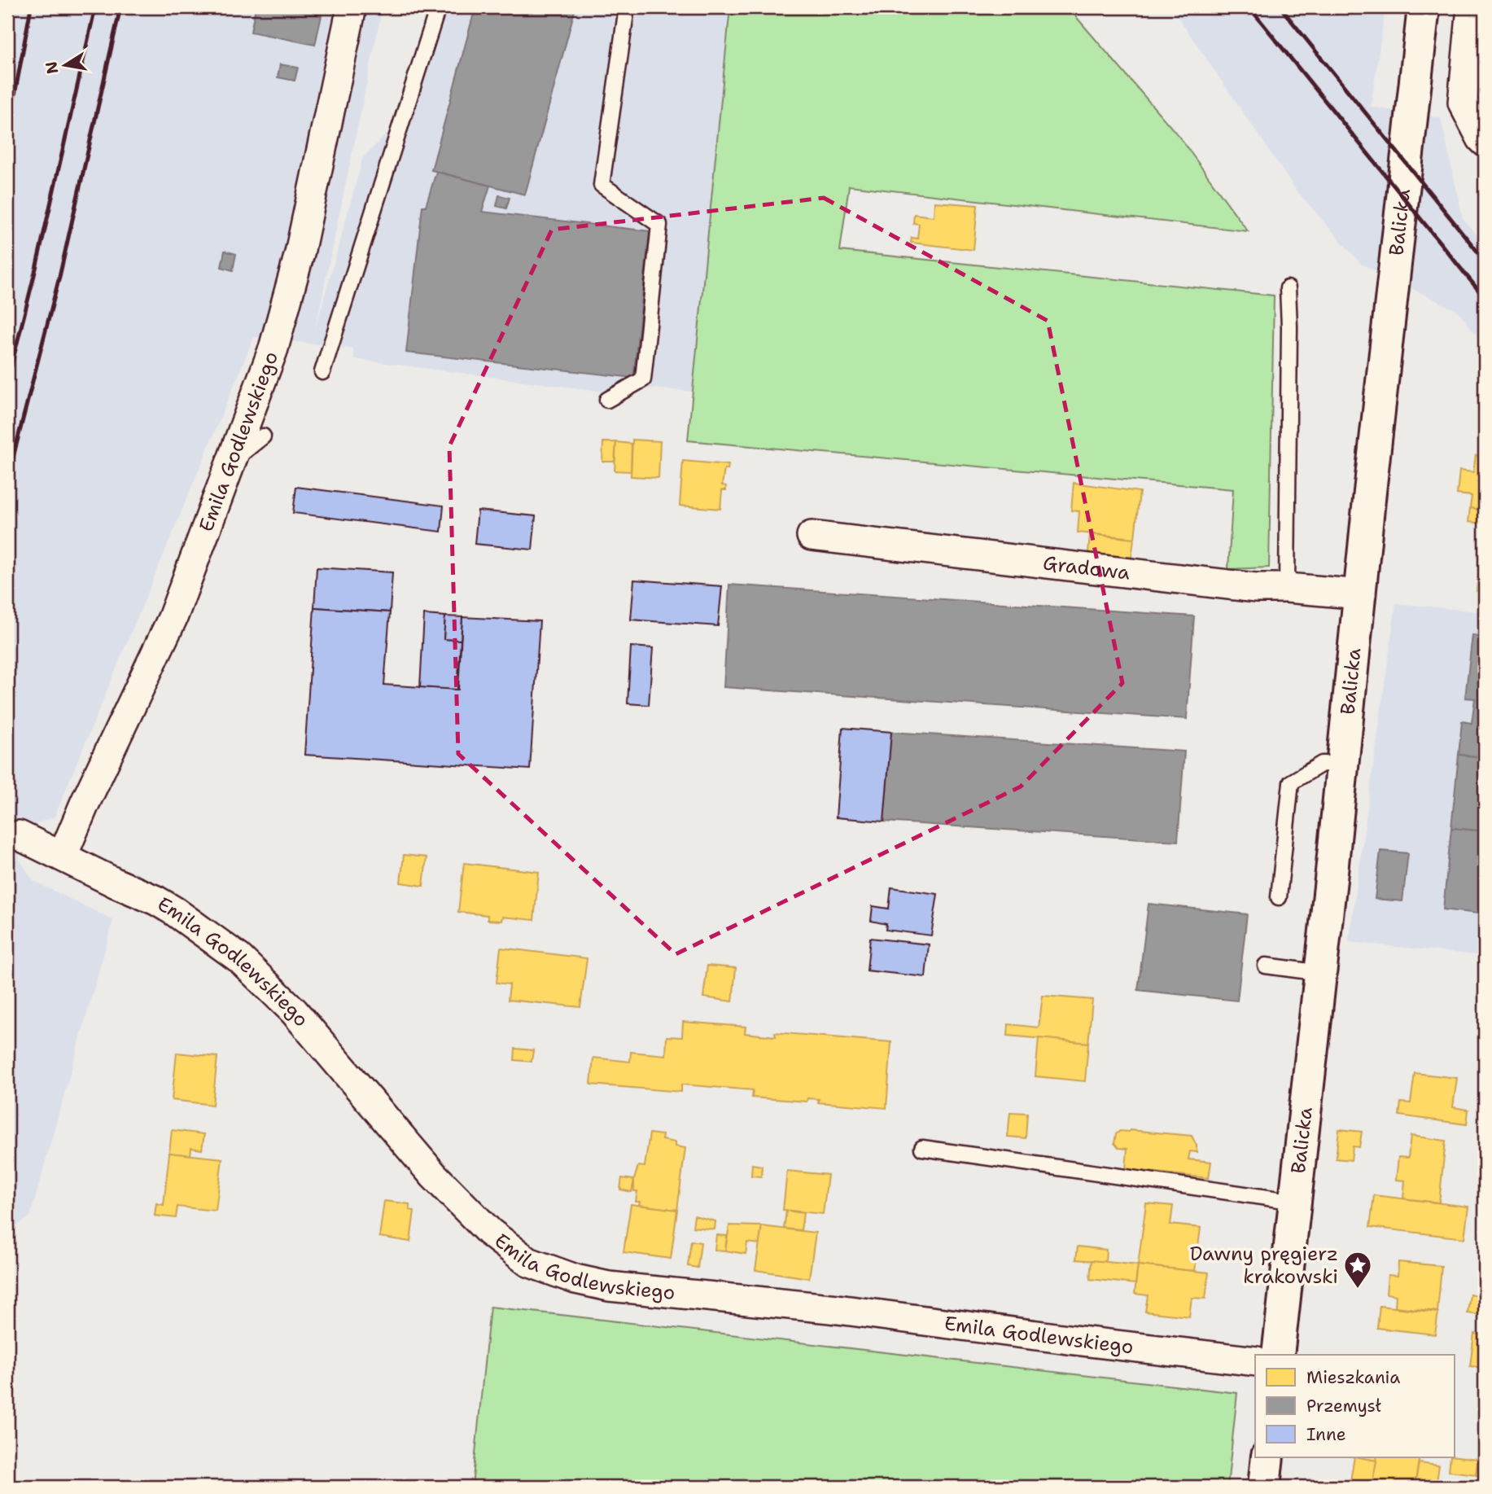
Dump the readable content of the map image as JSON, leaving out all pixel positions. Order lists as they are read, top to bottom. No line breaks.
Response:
{"streets":{"street":["Balicka","Emila Godlewskiego","Gradowa"]},"crossings":[["Balicka","Gradowa"]],"places":{"place":["Dawny pręgierz krakowski"]},"legend":["Mieszkania","Przemysł","Inne"],"north":"left"}
